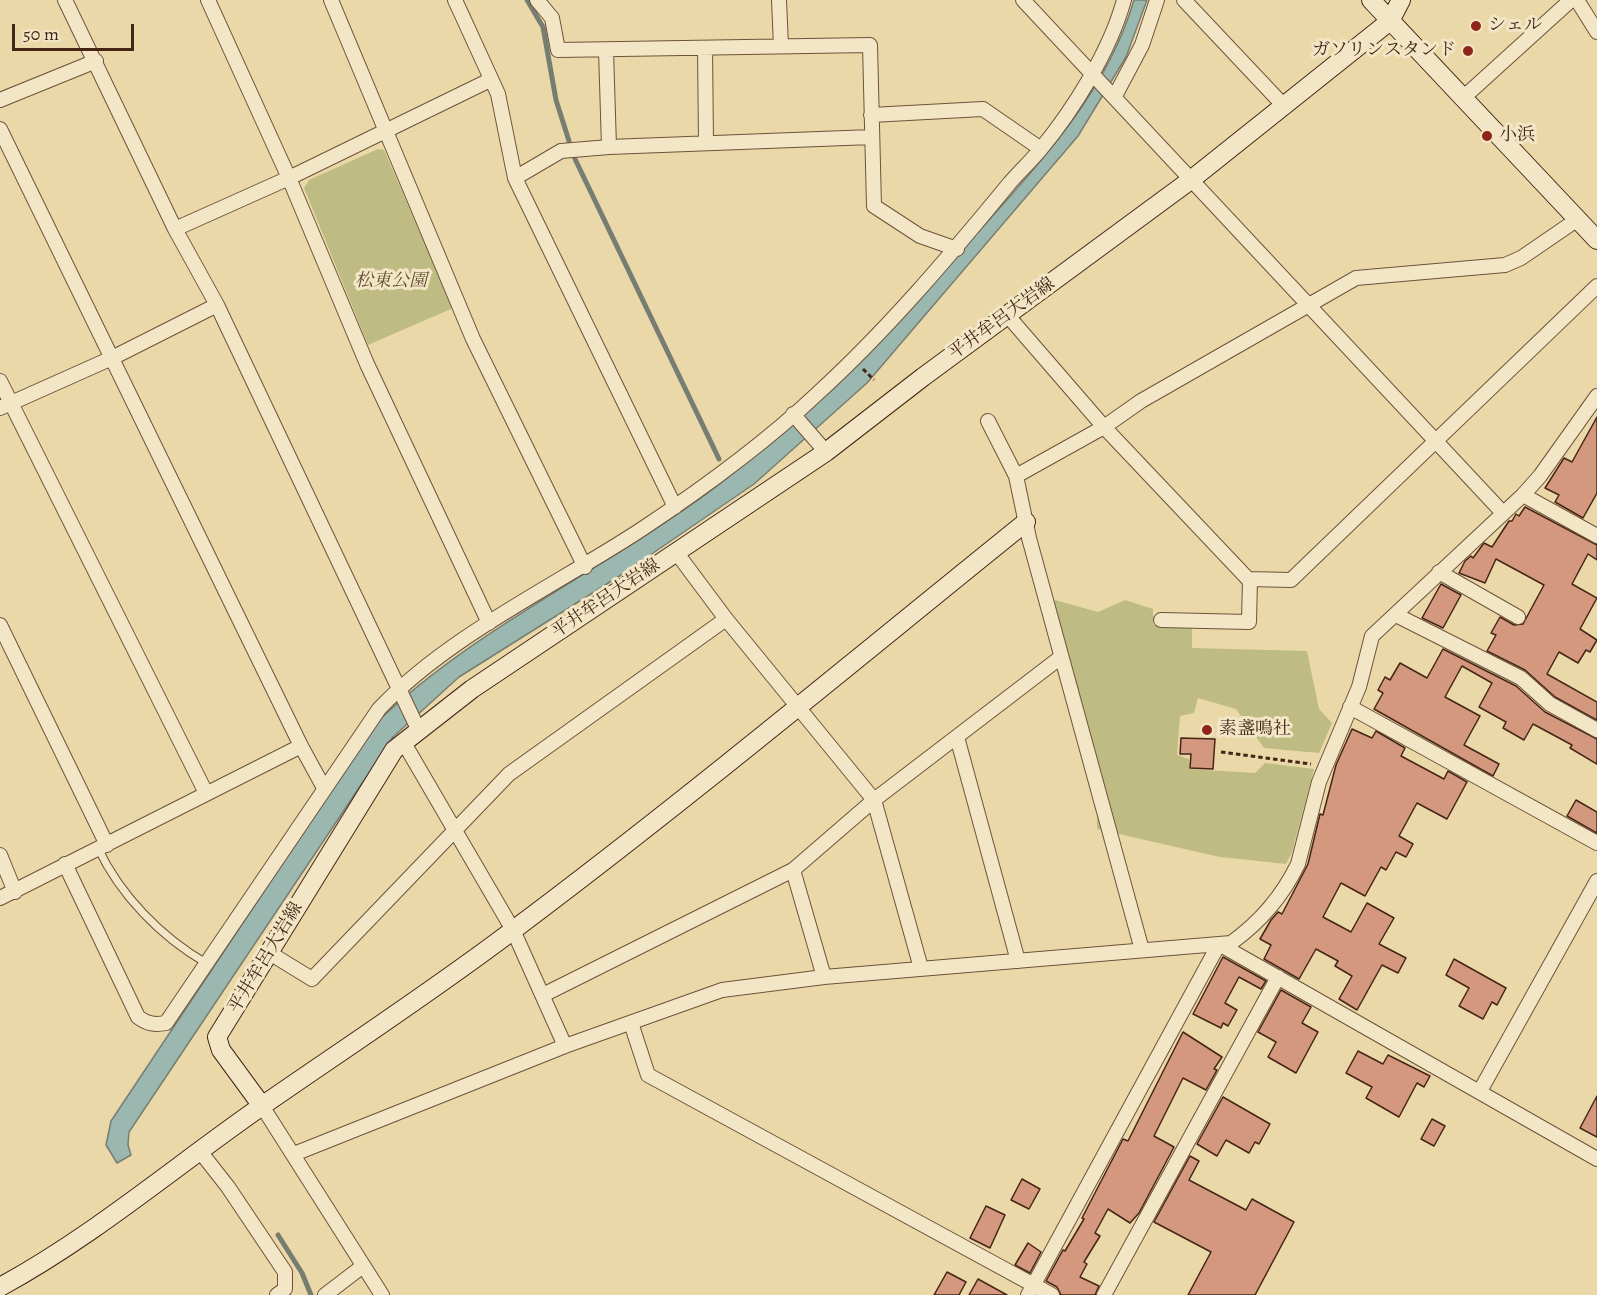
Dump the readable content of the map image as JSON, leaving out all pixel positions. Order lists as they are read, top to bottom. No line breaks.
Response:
{"streets":{"main road":["平井牟呂大岩線"]},"parks":["松東公園"],"places":["シェル","ガソリンスタンド","小浜","素盞鳴社"],"scale_bar":"50 m"}
